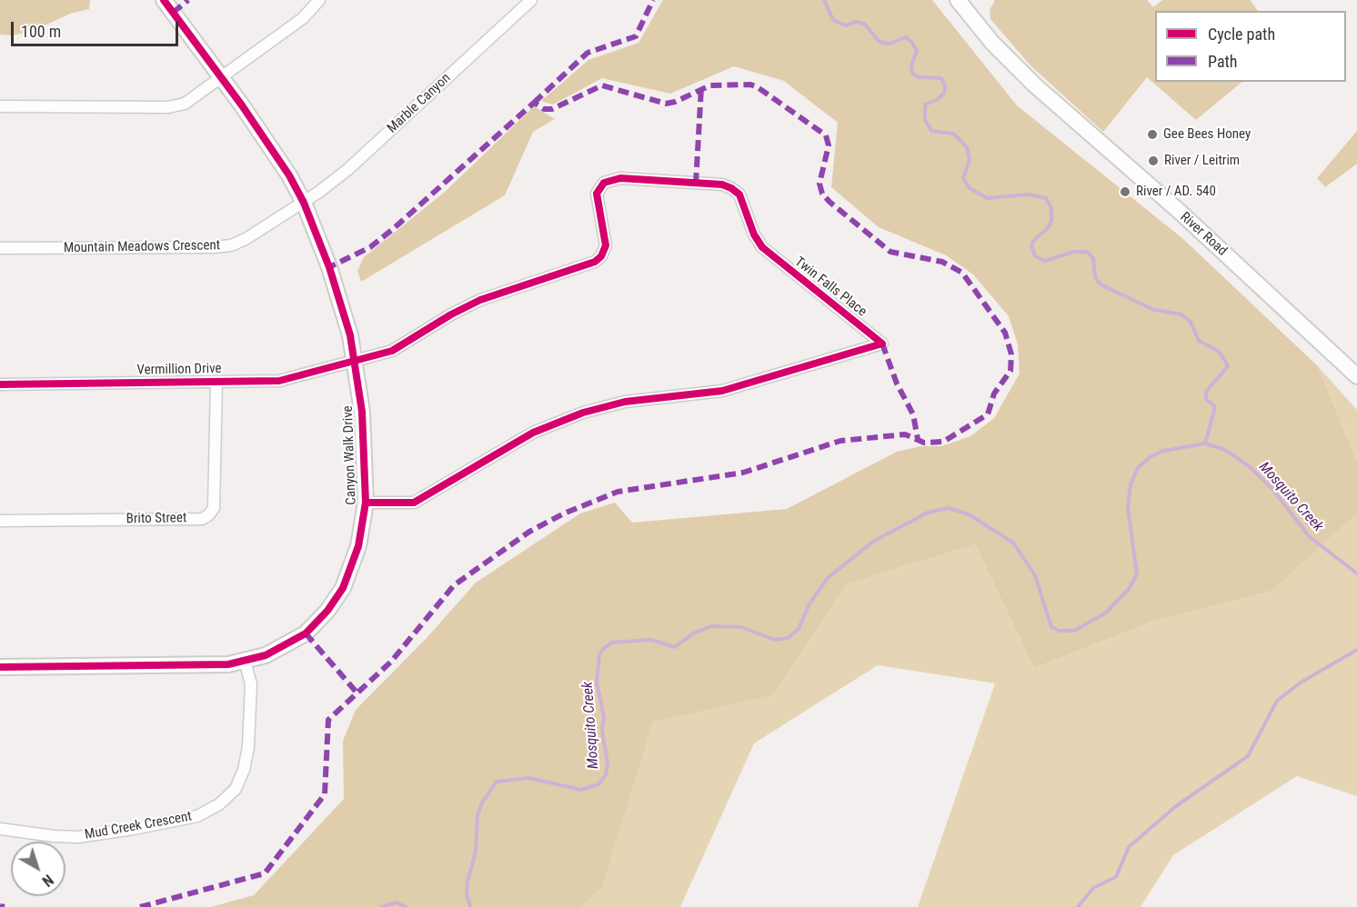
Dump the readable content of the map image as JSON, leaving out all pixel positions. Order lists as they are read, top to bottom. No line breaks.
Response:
{"streets":{"street":["Marble Canyon","River Road","Mountain Meadows Crescent","Twin Falls Place","Vermillion Drive","Canyon Walk Drive","Brito Street","Mud Creek Crescent"]},"crossings":[["Marble Canyon","Mountain Meadows Crescent"],["Marble Canyon","Canyon Walk Drive"],["Mountain Meadows Crescent","Canyon Walk Drive"],["Twin Falls Place","Vermillion Drive"],["Twin Falls Place","Canyon Walk Drive"],["Vermillion Drive","Canyon Walk Drive"],["Vermillion Drive","Brito Street"],["Canyon Walk Drive","Mud Creek Crescent"]],"water":["Mosquito Creek"],"places":["Gee Bees Honey","River / Leitrim","River / AD. 540"],"legend":["Cycle path","Path"],"scale_bar":"100 m","north":"bottom right"}
